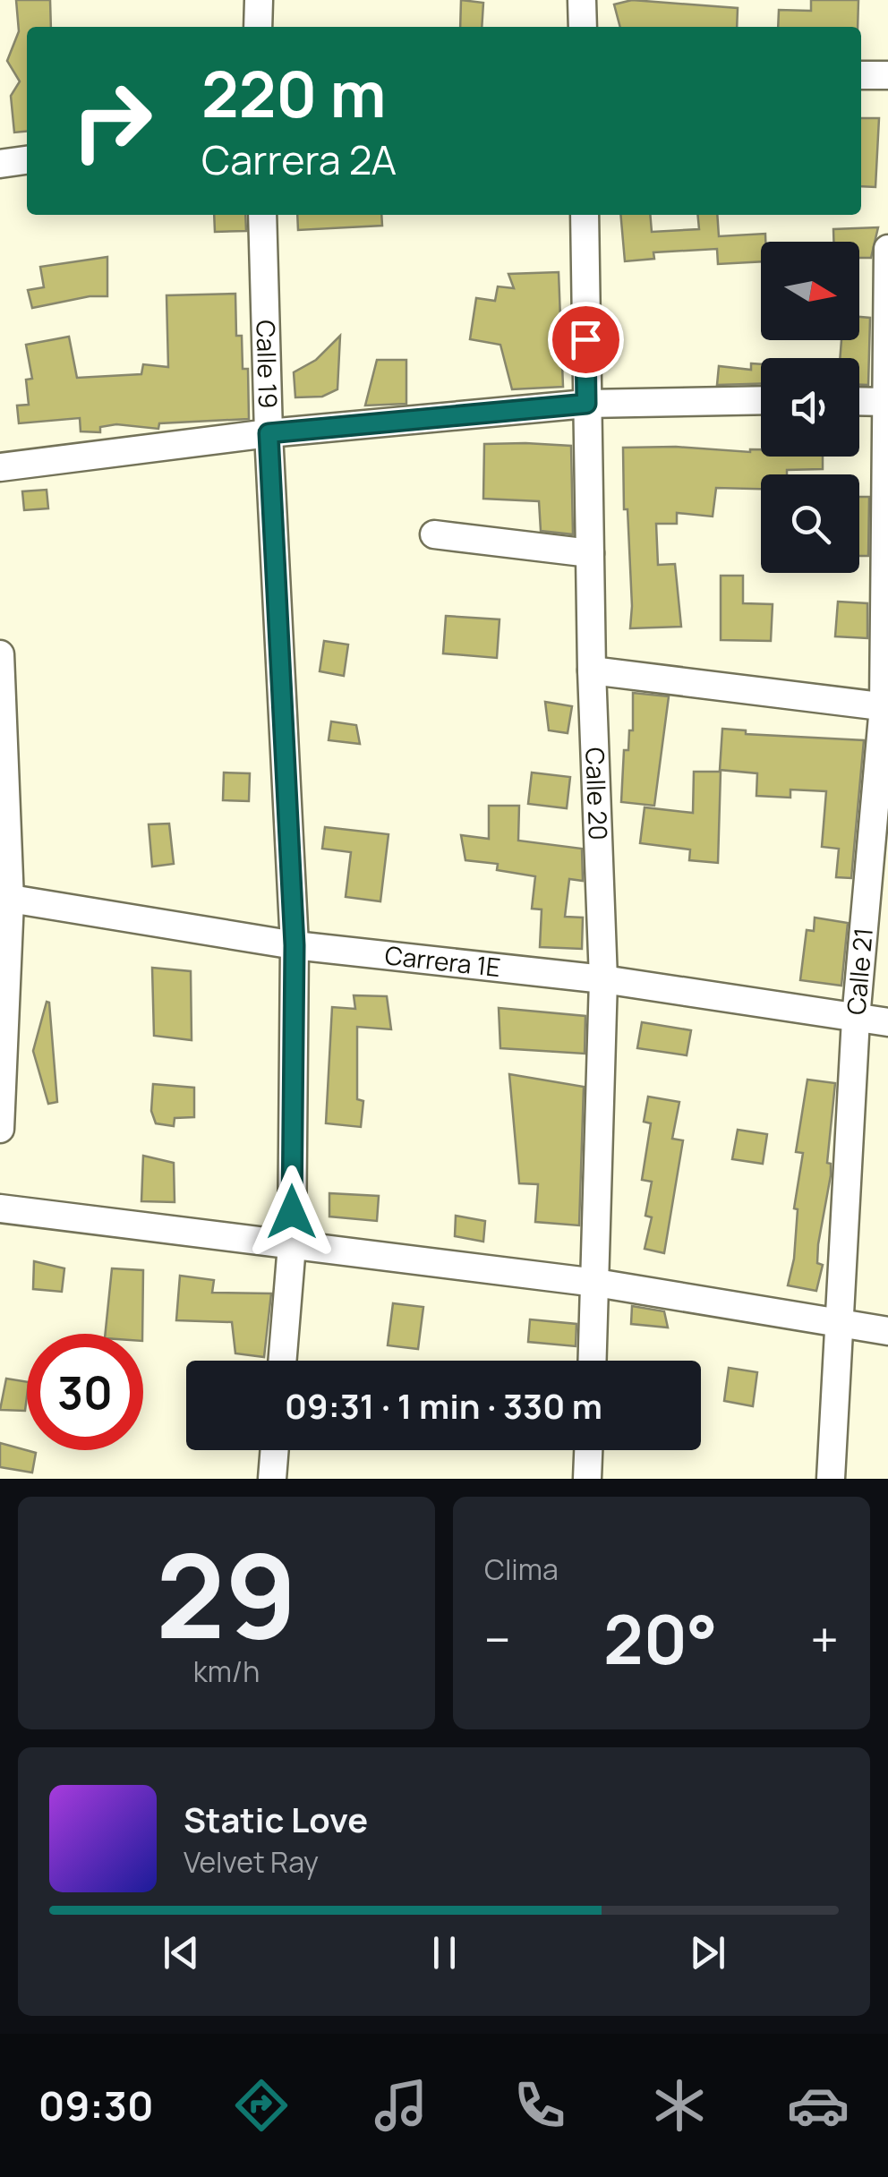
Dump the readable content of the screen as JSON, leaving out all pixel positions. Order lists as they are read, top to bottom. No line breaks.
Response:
{"streets":{"street":["Calle 19","Calle 20","Carrera 1E","Calle 21"]},"crossings":[["Calle 19","Carrera 1E"],["Calle 20","Carrera 1E"],["Carrera 1E","Calle 21"]],"north":"right","page":{"turn":["220 m","Carrera 2A"],"limit":"30","trip":"09:31 · 1 min · 330 m","tile":[["29","km/h"],"Clima"],"heat":["−","20°","+"],"song":["Static Love","Velvet Ray"],"tabs":"09:30"}}
